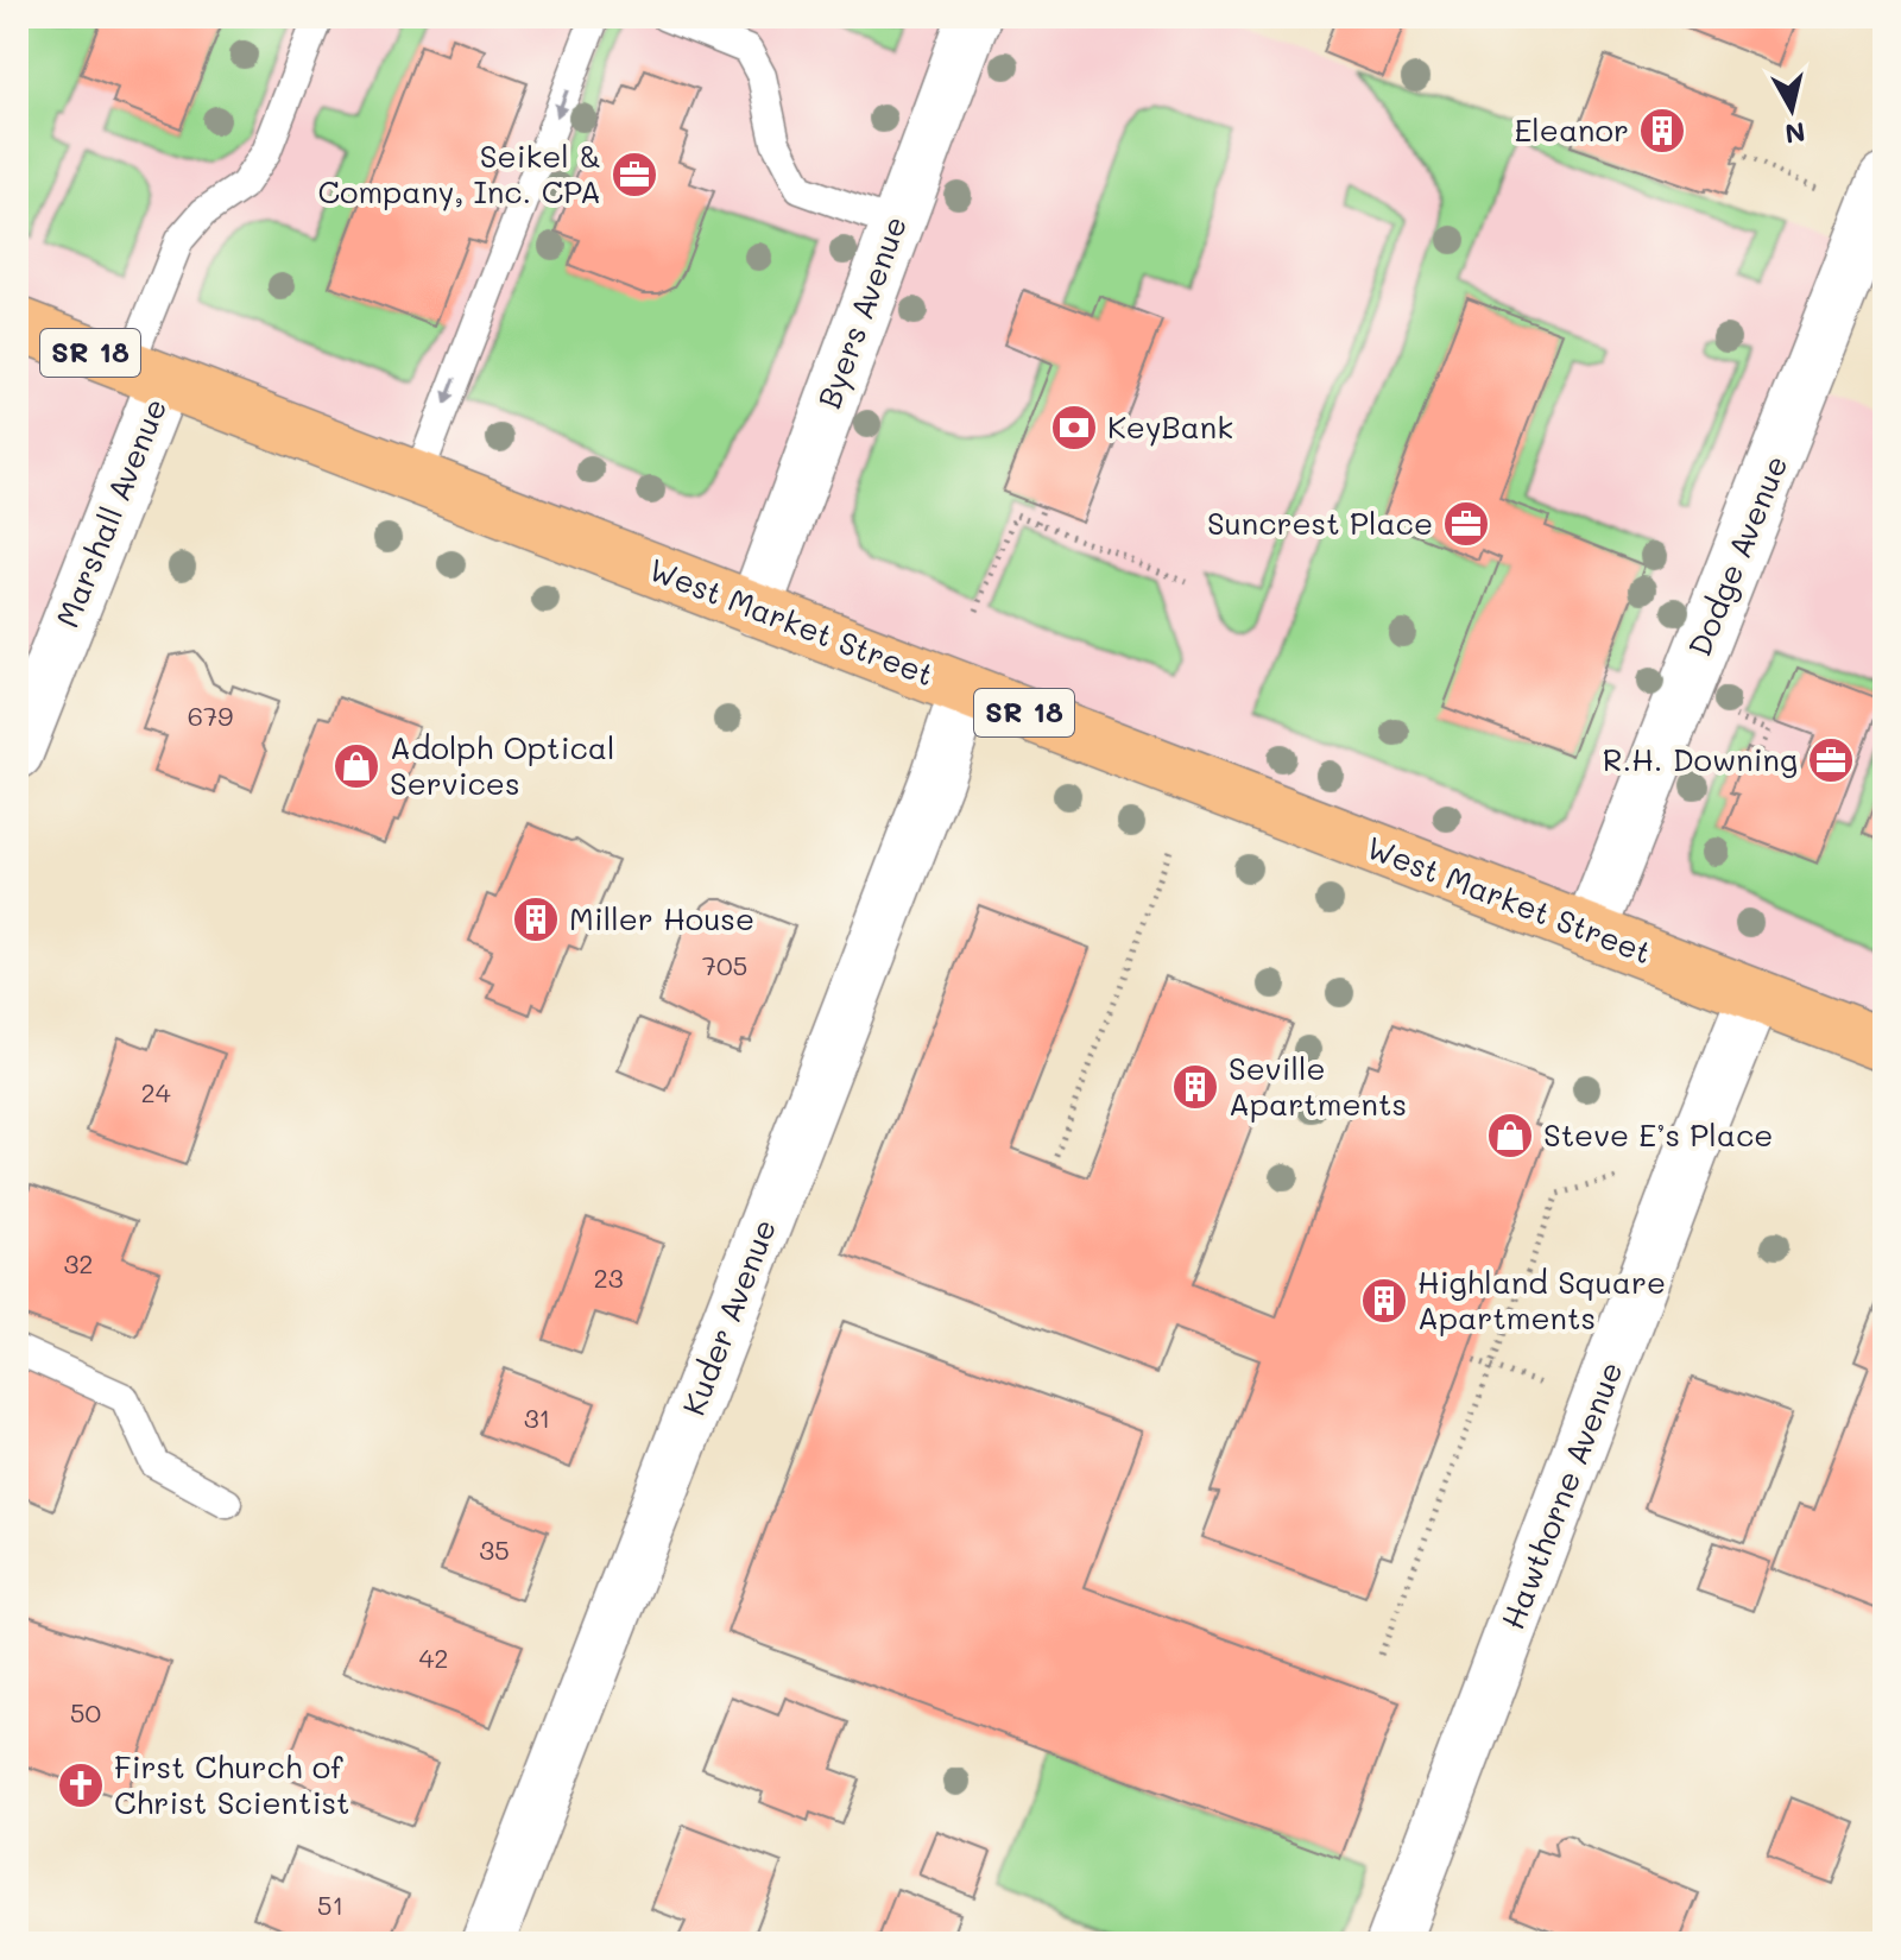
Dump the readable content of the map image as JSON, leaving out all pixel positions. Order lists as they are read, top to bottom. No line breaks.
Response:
{"streets":{"main road":["SR 18","West Market Street"],"street":["Byers Avenue","Marshall Avenue","Dodge Avenue","Kuder Avenue","Hawthorne Avenue"]},"crossings":[["Byers Avenue","West Market Street"],["Marshall Avenue","West Market Street"],["Dodge Avenue","West Market Street"],["West Market Street","Kuder Avenue"],["West Market Street","Hawthorne Avenue"]],"places":{"building":["Eleanor","Miller House","Seville Apartments","Highland Square Apartments"],"office":["Seikel & Company, Inc. CPA","Suncrest Place","R.H. Downing"],"bank":["KeyBank"],"shop":["Adolph Optical Services","Steve E’s Place"],"church":["First Church of Christ Scientist"]},"house_numbers":["679","705","24","32","23","31","35","42","50","51"],"north":"bottom"}
